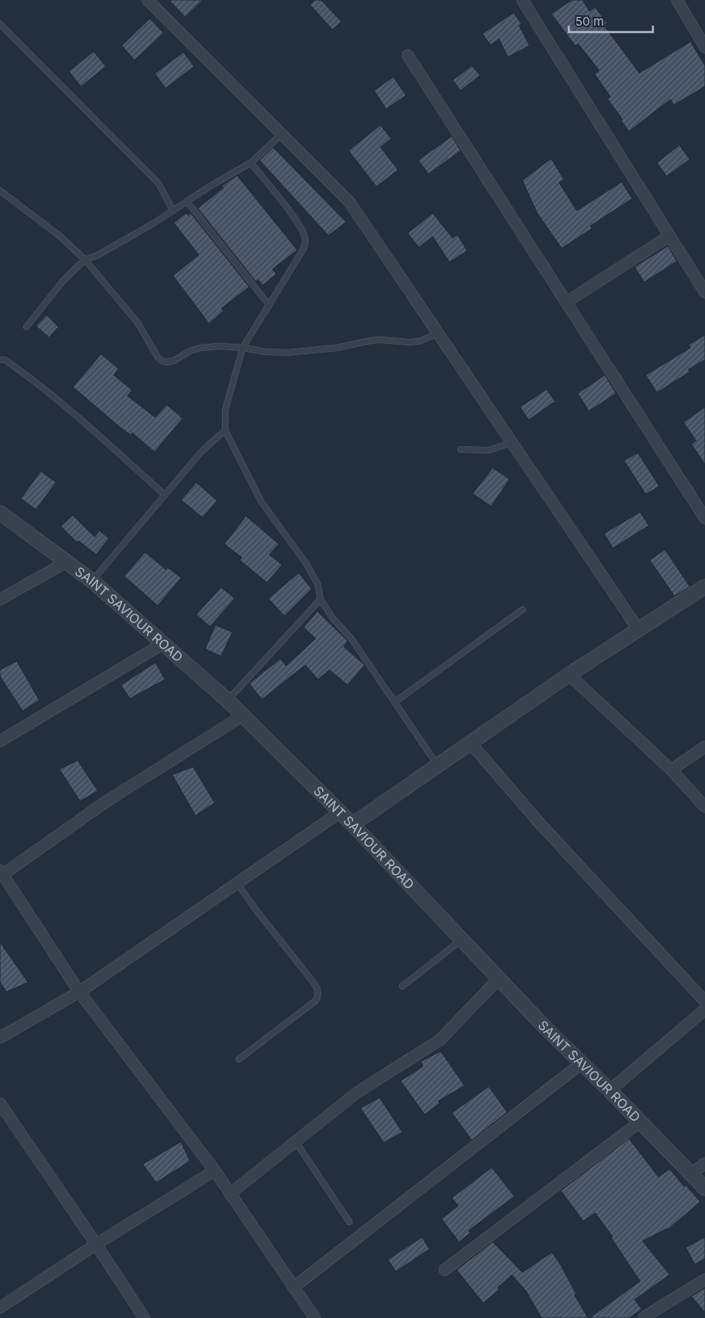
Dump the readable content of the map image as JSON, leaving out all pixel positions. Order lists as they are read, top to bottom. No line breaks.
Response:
{"streets":{"street":["SAINT SAVIOUR ROAD"]},"scale_bar":"50 m"}
